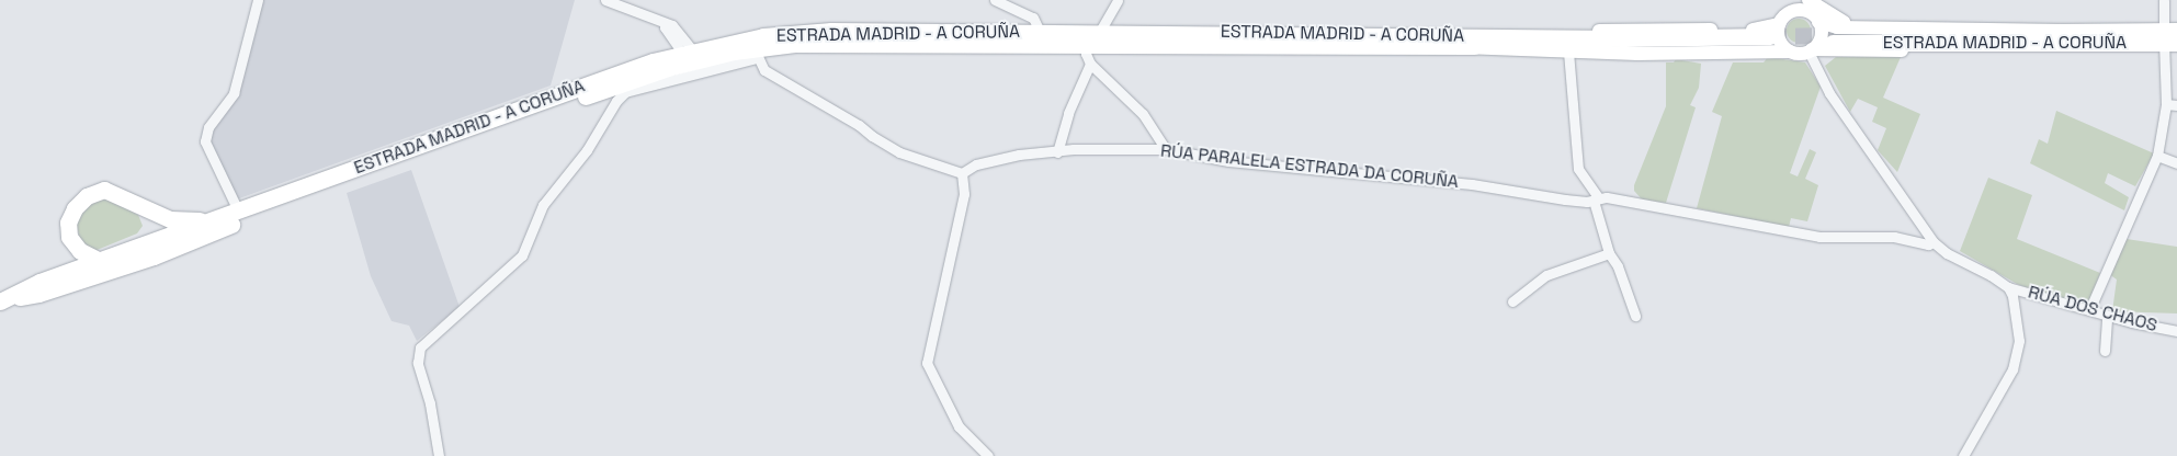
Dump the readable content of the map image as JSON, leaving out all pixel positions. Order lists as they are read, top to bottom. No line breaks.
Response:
{"streets":{"highway":["ESTRADA MADRID - A CORUÑA"],"street":["RÚA PARALELA ESTRADA DA CORUÑA","RÚA DOS CHAOS"]},"crossings":[["RÚA PARALELA ESTRADA DA CORUÑA","RÚA DOS CHAOS"]]}
